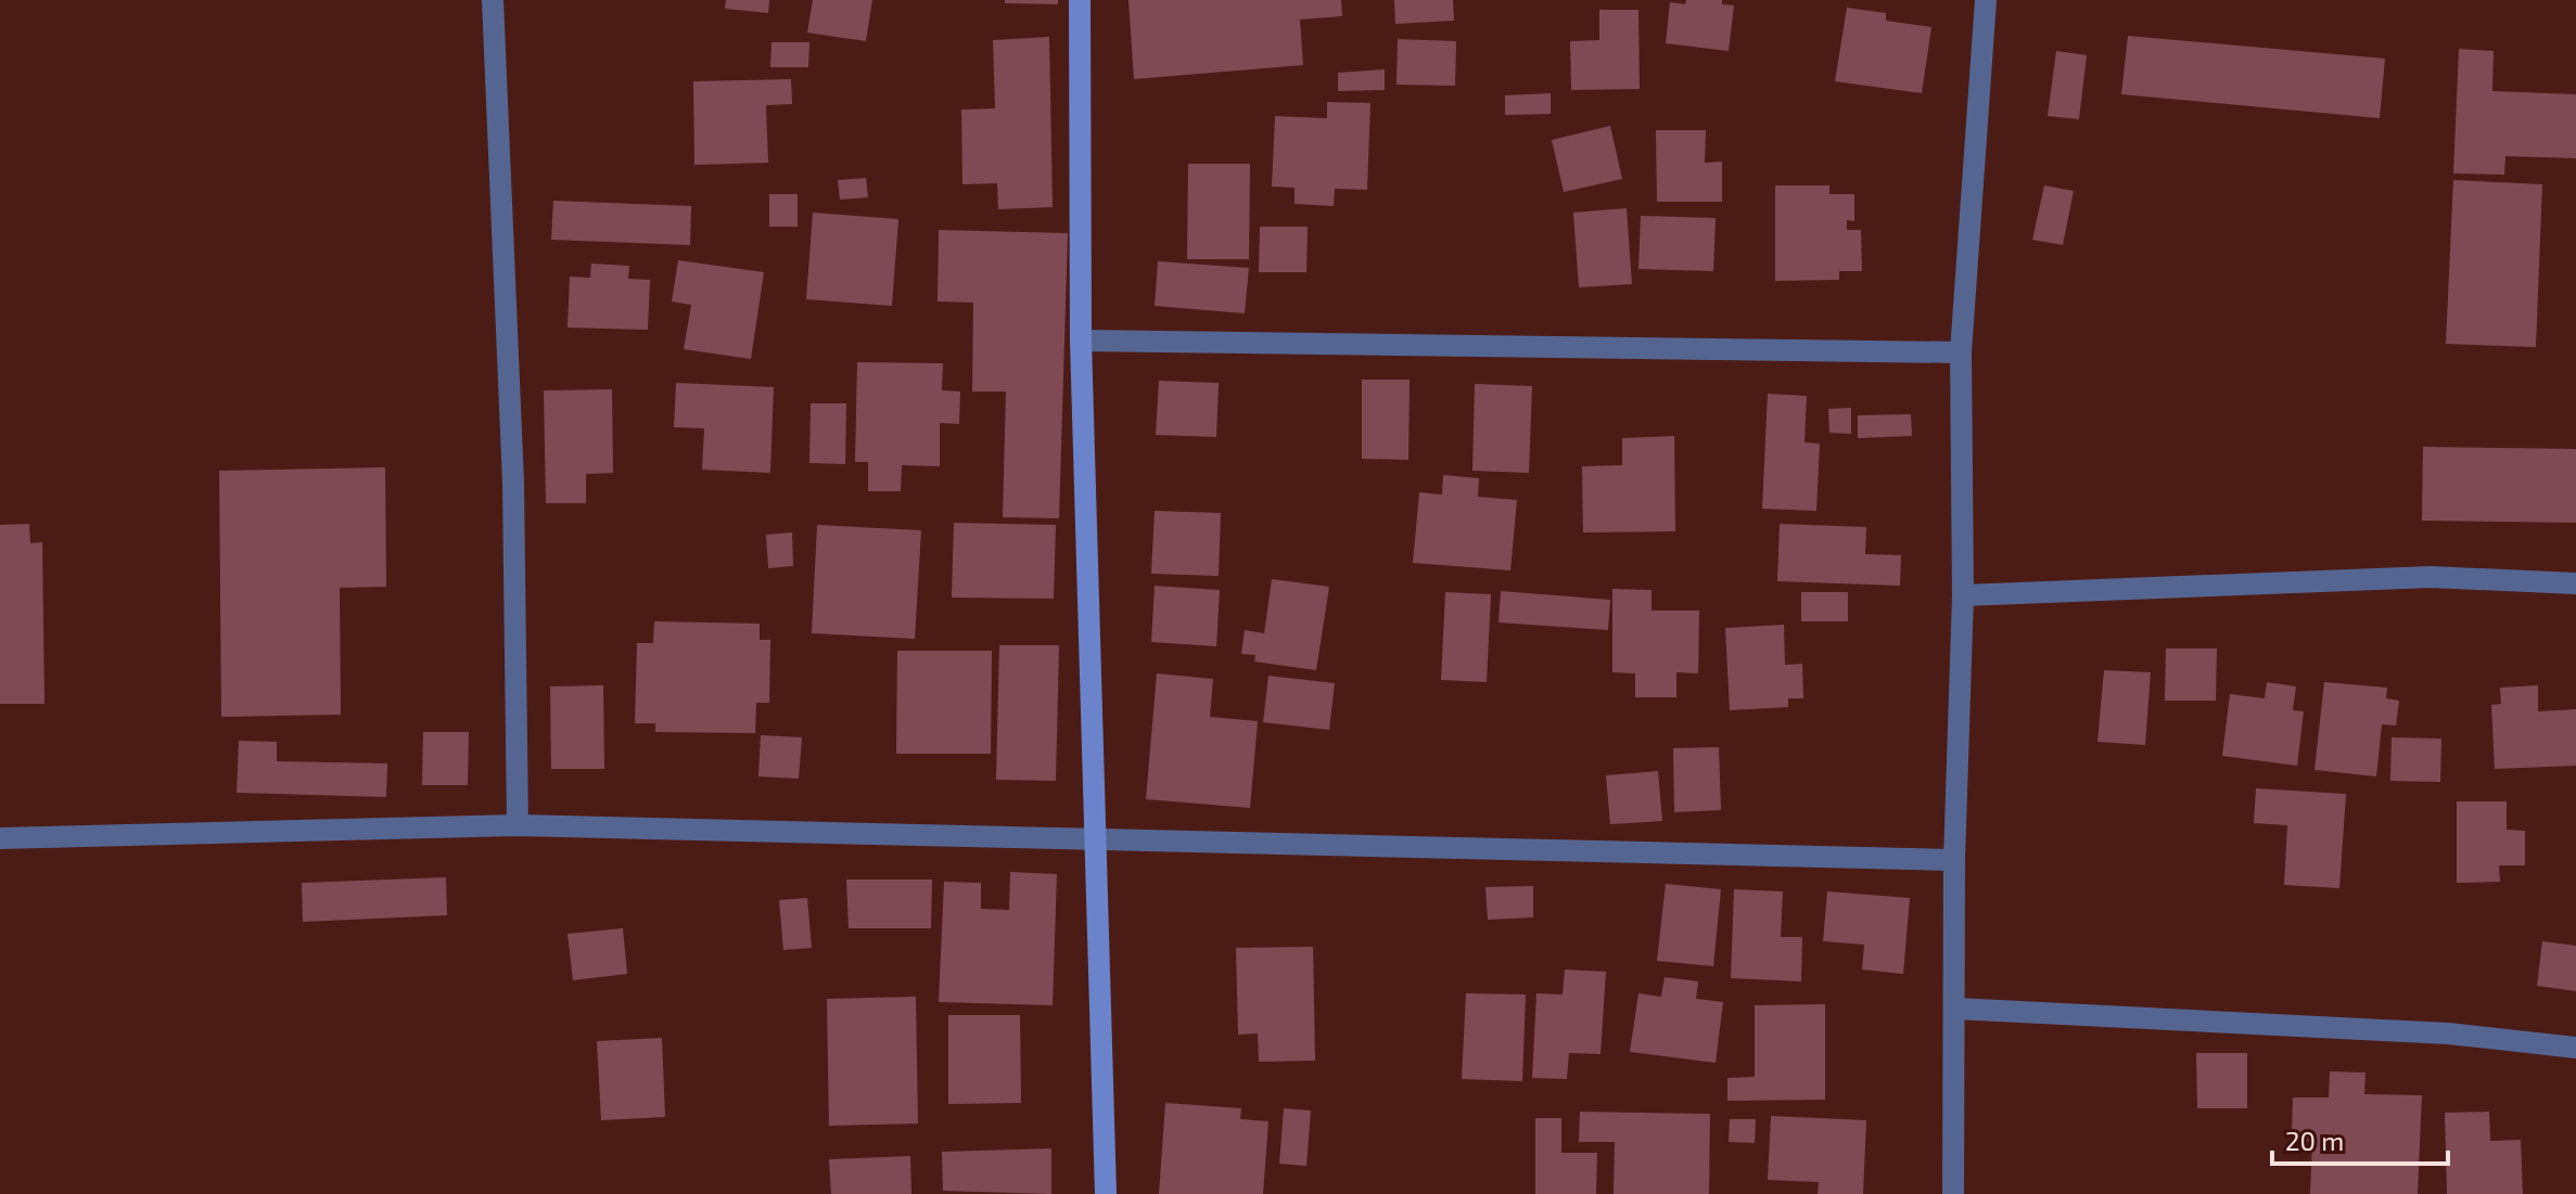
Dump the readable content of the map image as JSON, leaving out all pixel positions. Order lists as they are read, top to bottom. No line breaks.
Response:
{"scale_bar":"20 m"}
